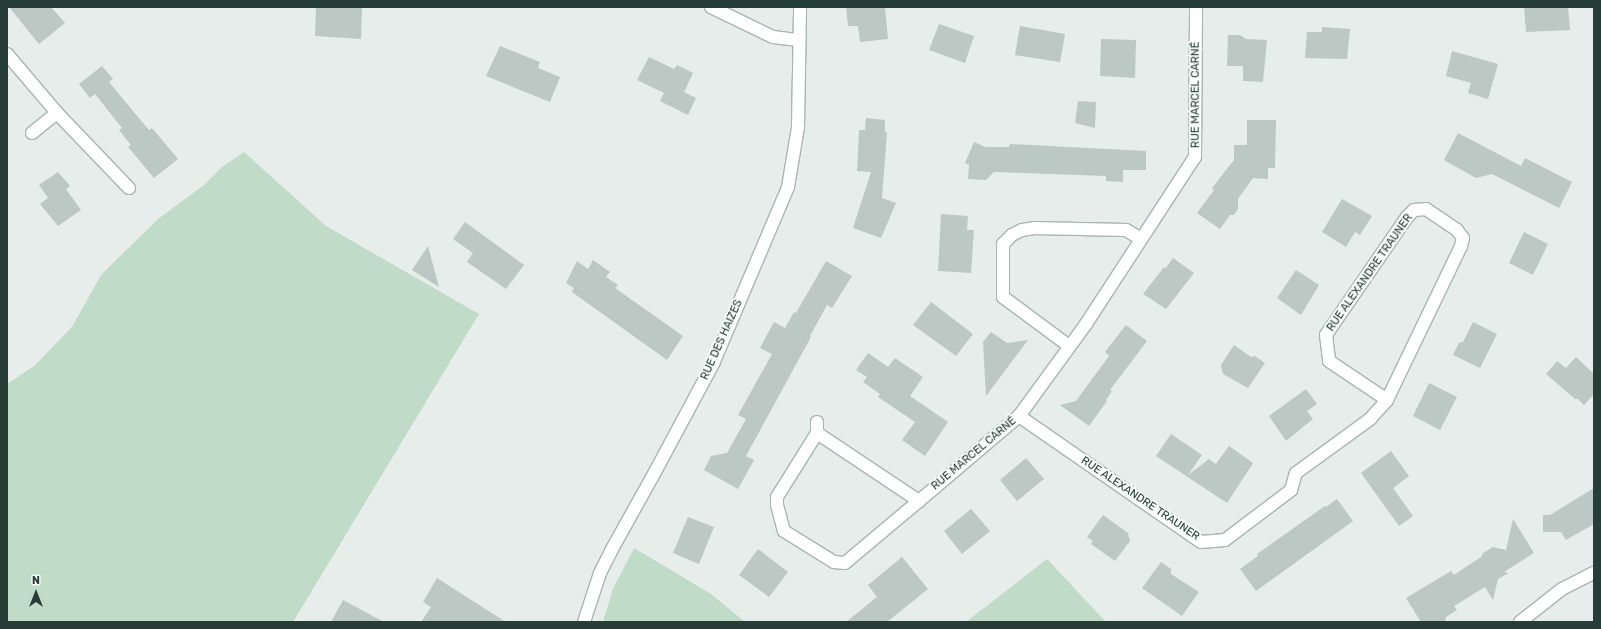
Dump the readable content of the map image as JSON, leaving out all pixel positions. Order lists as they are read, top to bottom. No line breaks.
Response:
{"streets":{"street":["RUE MARCEL CARNÉ","RUE ALEXANDRE TRAUNER","RUE DES HAIZES"]},"crossings":[["RUE MARCEL CARNÉ","RUE ALEXANDRE TRAUNER"]],"north":"top"}
